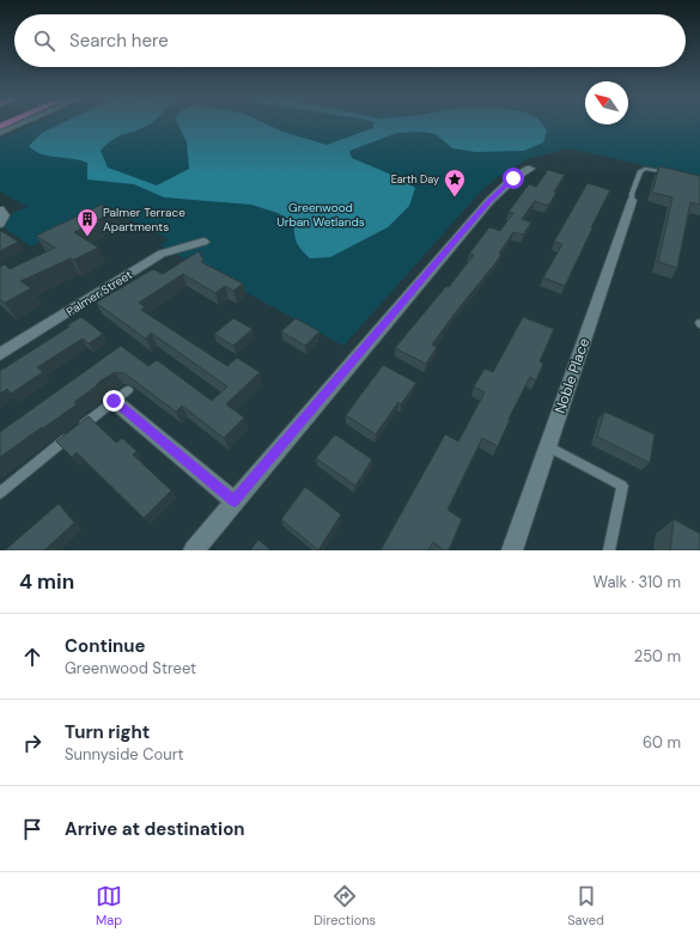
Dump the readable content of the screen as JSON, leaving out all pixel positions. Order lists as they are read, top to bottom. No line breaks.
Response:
{"streets":{"street":["Palmer Street","Noble Place"]},"parks":["Greenwood Urban Wetlands"],"places":{"place":["Earth Day"],"building":["Palmer Terrace Apartments"]},"north":"top left","page":{"search":"Search here","heading":["4 min","Walk · 310 m"],"list":[["Continue","Greenwood Street","250 m"],["Turn right","Sunnyside Court","60 m"],"Arrive at destination"],"nav":["Map","Directions","Saved"]}}
